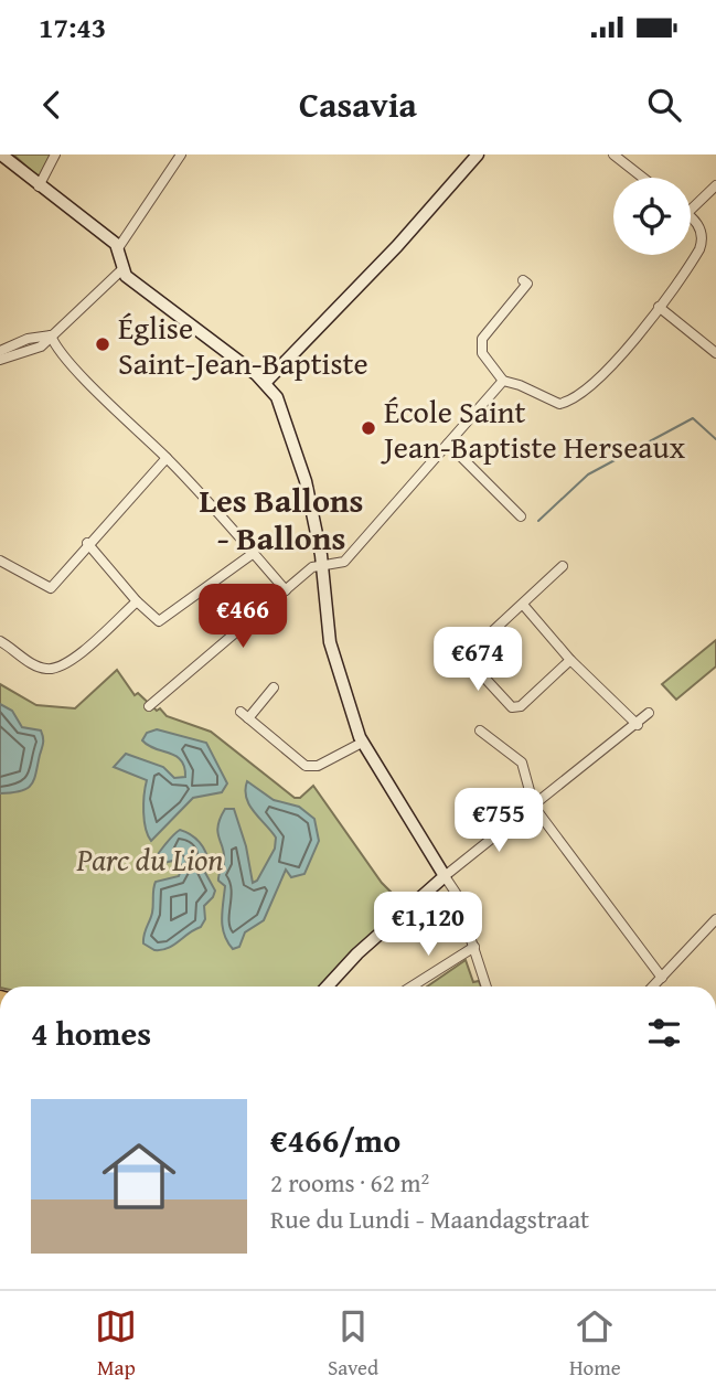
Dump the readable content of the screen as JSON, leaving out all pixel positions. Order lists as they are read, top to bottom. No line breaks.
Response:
{"districts":["Les Ballons - Ballons"],"parks":["Parc du Lion"],"places":["Église Saint-Jean-Baptiste","École Saint Jean-Baptiste Herseaux"],"page":{"status":"17:43","header":"Casavia","price":["€466","€674","€755","€1,120"],"heading":"4 homes","list":[{"name":"€466/mo","note":"2 rooms · 62 m² · Rue du Lundi - Maandagstraat"}],"tabs":["Map","Saved","Home"]}}
